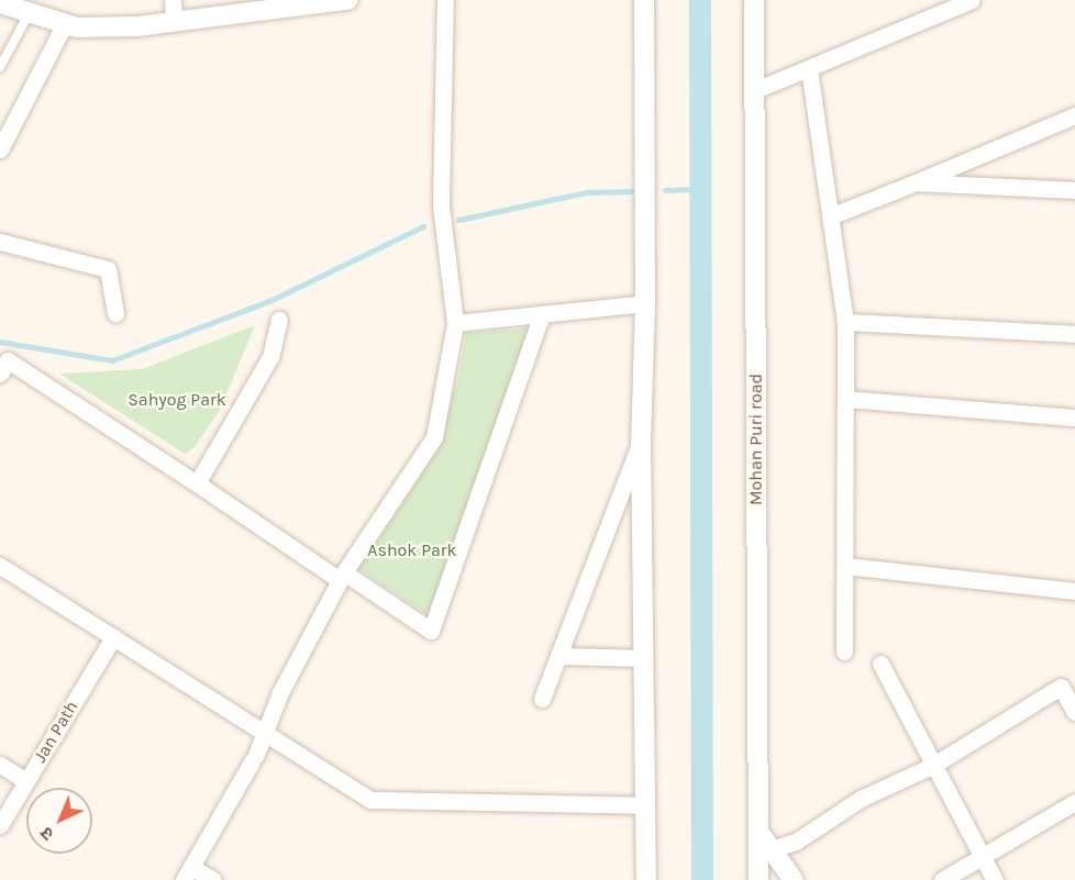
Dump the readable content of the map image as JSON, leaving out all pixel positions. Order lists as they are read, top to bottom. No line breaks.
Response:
{"streets":{"street":["Mohan Puri road","Jan Path"]},"parks":["Sahyog Park","Ashok Park"],"north":"bottom left"}
